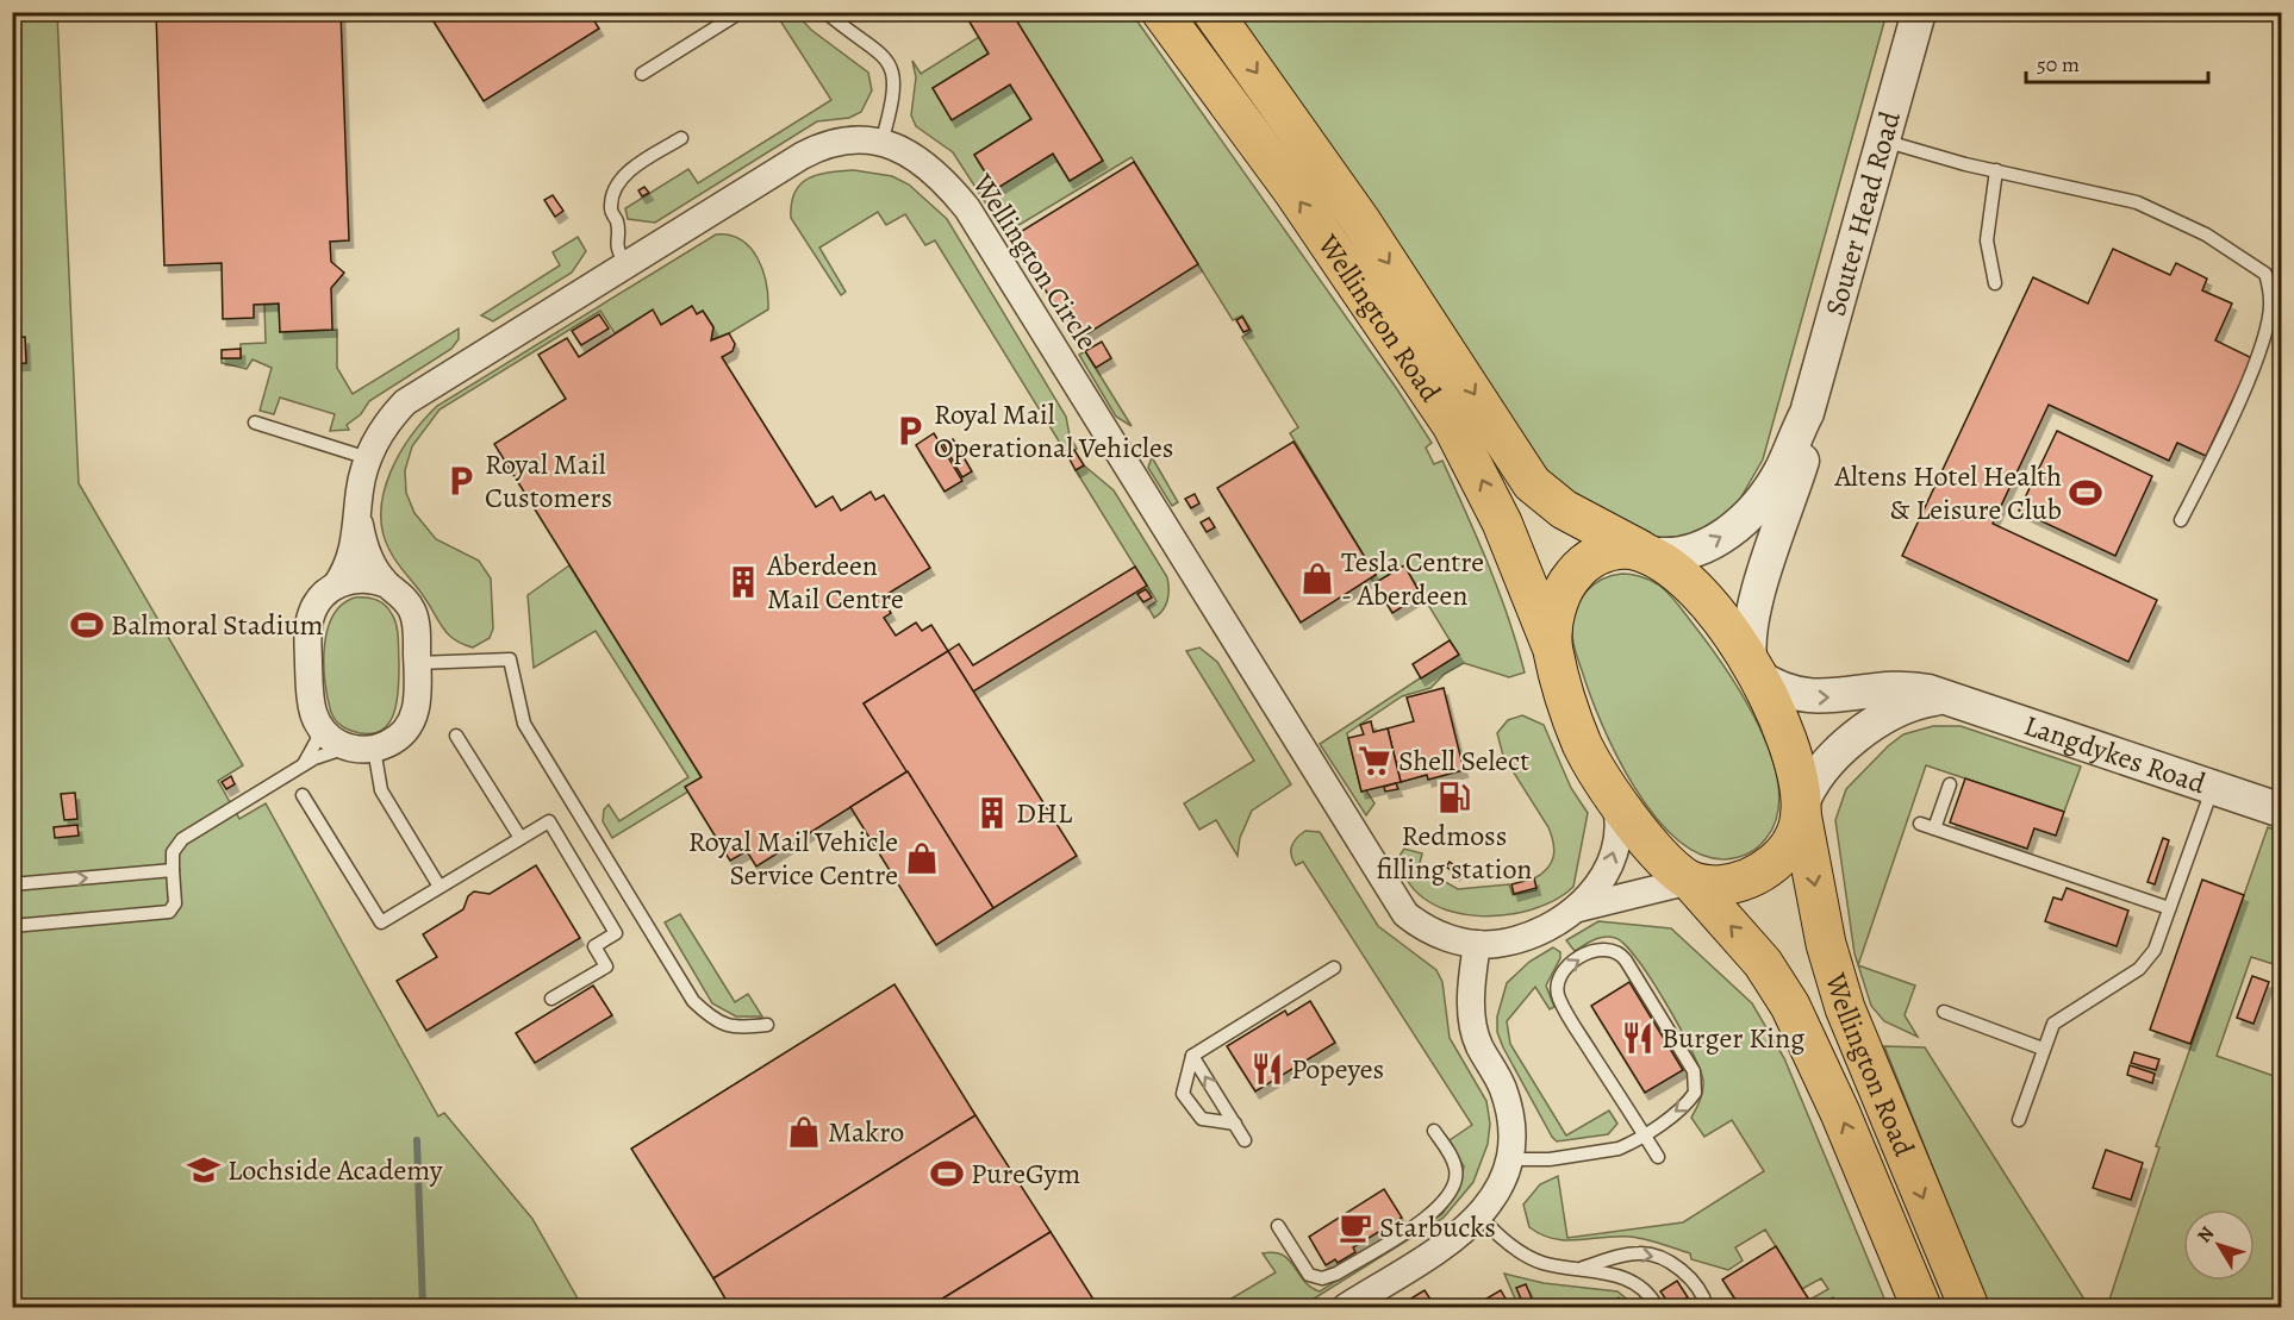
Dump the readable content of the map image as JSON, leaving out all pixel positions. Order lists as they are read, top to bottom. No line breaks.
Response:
{"streets":{"main road":["Wellington Road"],"street":["Souter Head Road","Wellington Circle","Langdykes Road"]},"crossings":[["Souter Head Road","Wellington Road"],["Souter Head Road","Langdykes Road"],["Wellington Circle","Wellington Road"],["Wellington Road","Langdykes Road"]],"places":{"parking":["Royal Mail Operational Vehicles","Royal Mail Customers"],"sports":["Altens Hotel Health & Leisure Club","Balmoral Stadium","PureGym"],"shop":["Tesla Centre - Aberdeen","Royal Mail Vehicle Service Centre","Makro"],"building":["Aberdeen Mail Centre","DHL"],"supermarket":["Shell Select"],"fuel station":["Redmoss filling station"],"restaurant":["Burger King","Popeyes"],"school or university":["Lochside Academy"],"cafe":["Starbucks"]},"scale_bar":"50 m","north":"top left"}
